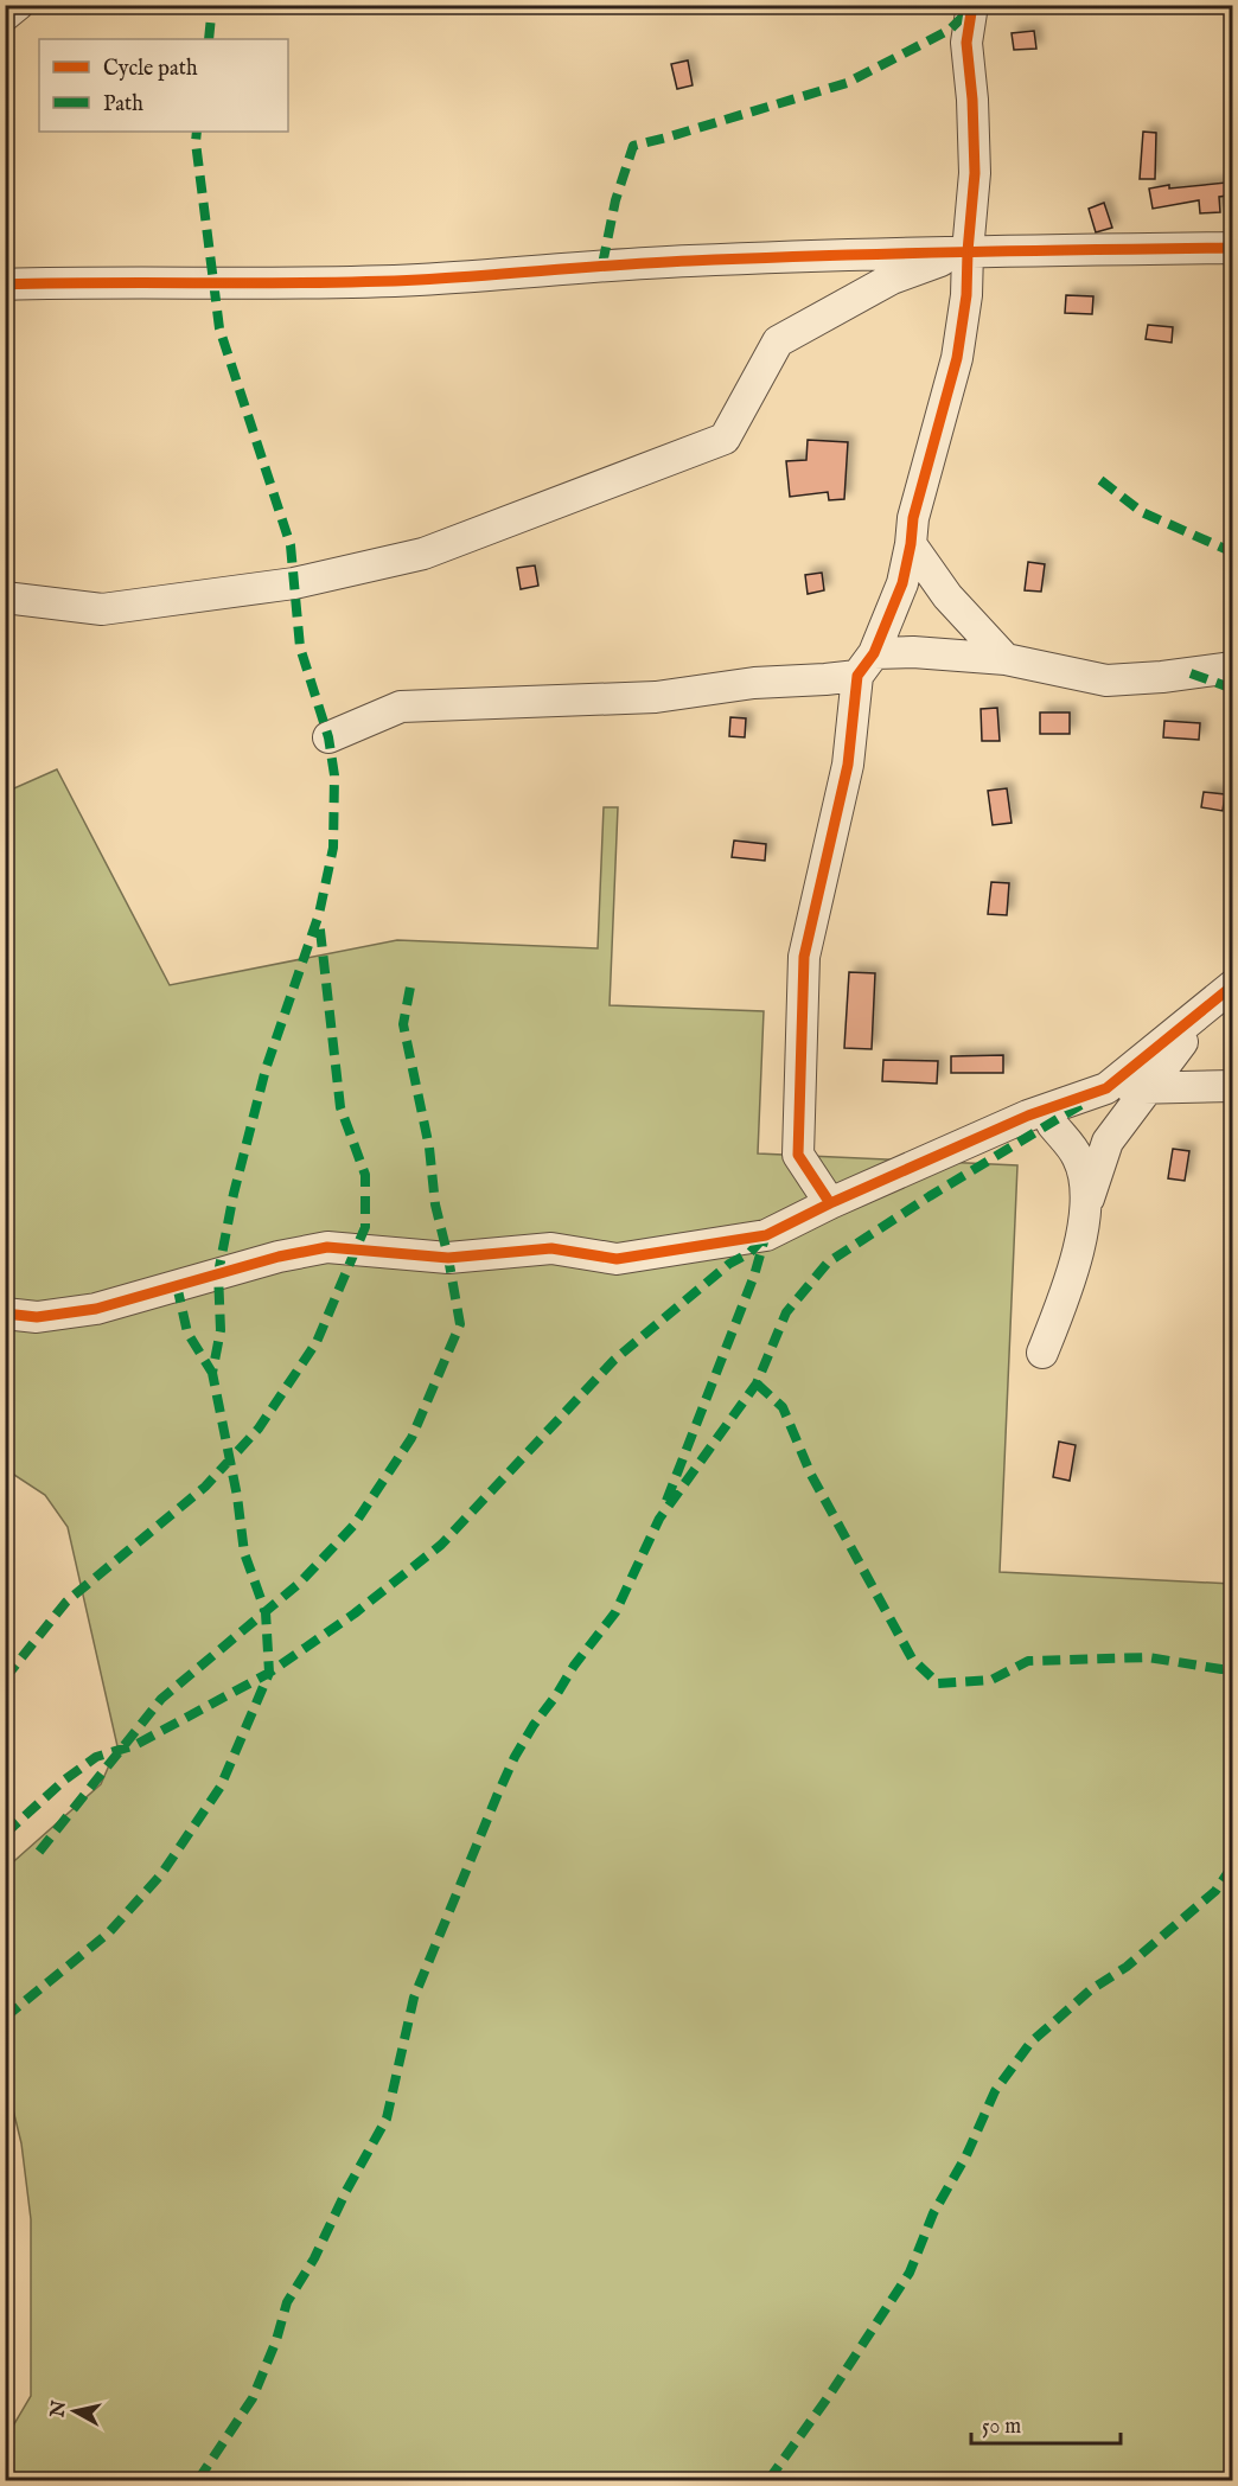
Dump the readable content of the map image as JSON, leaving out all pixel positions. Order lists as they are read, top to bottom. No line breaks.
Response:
{"legend":["Cycle path","Path"],"scale_bar":"50 m","north":"left"}
